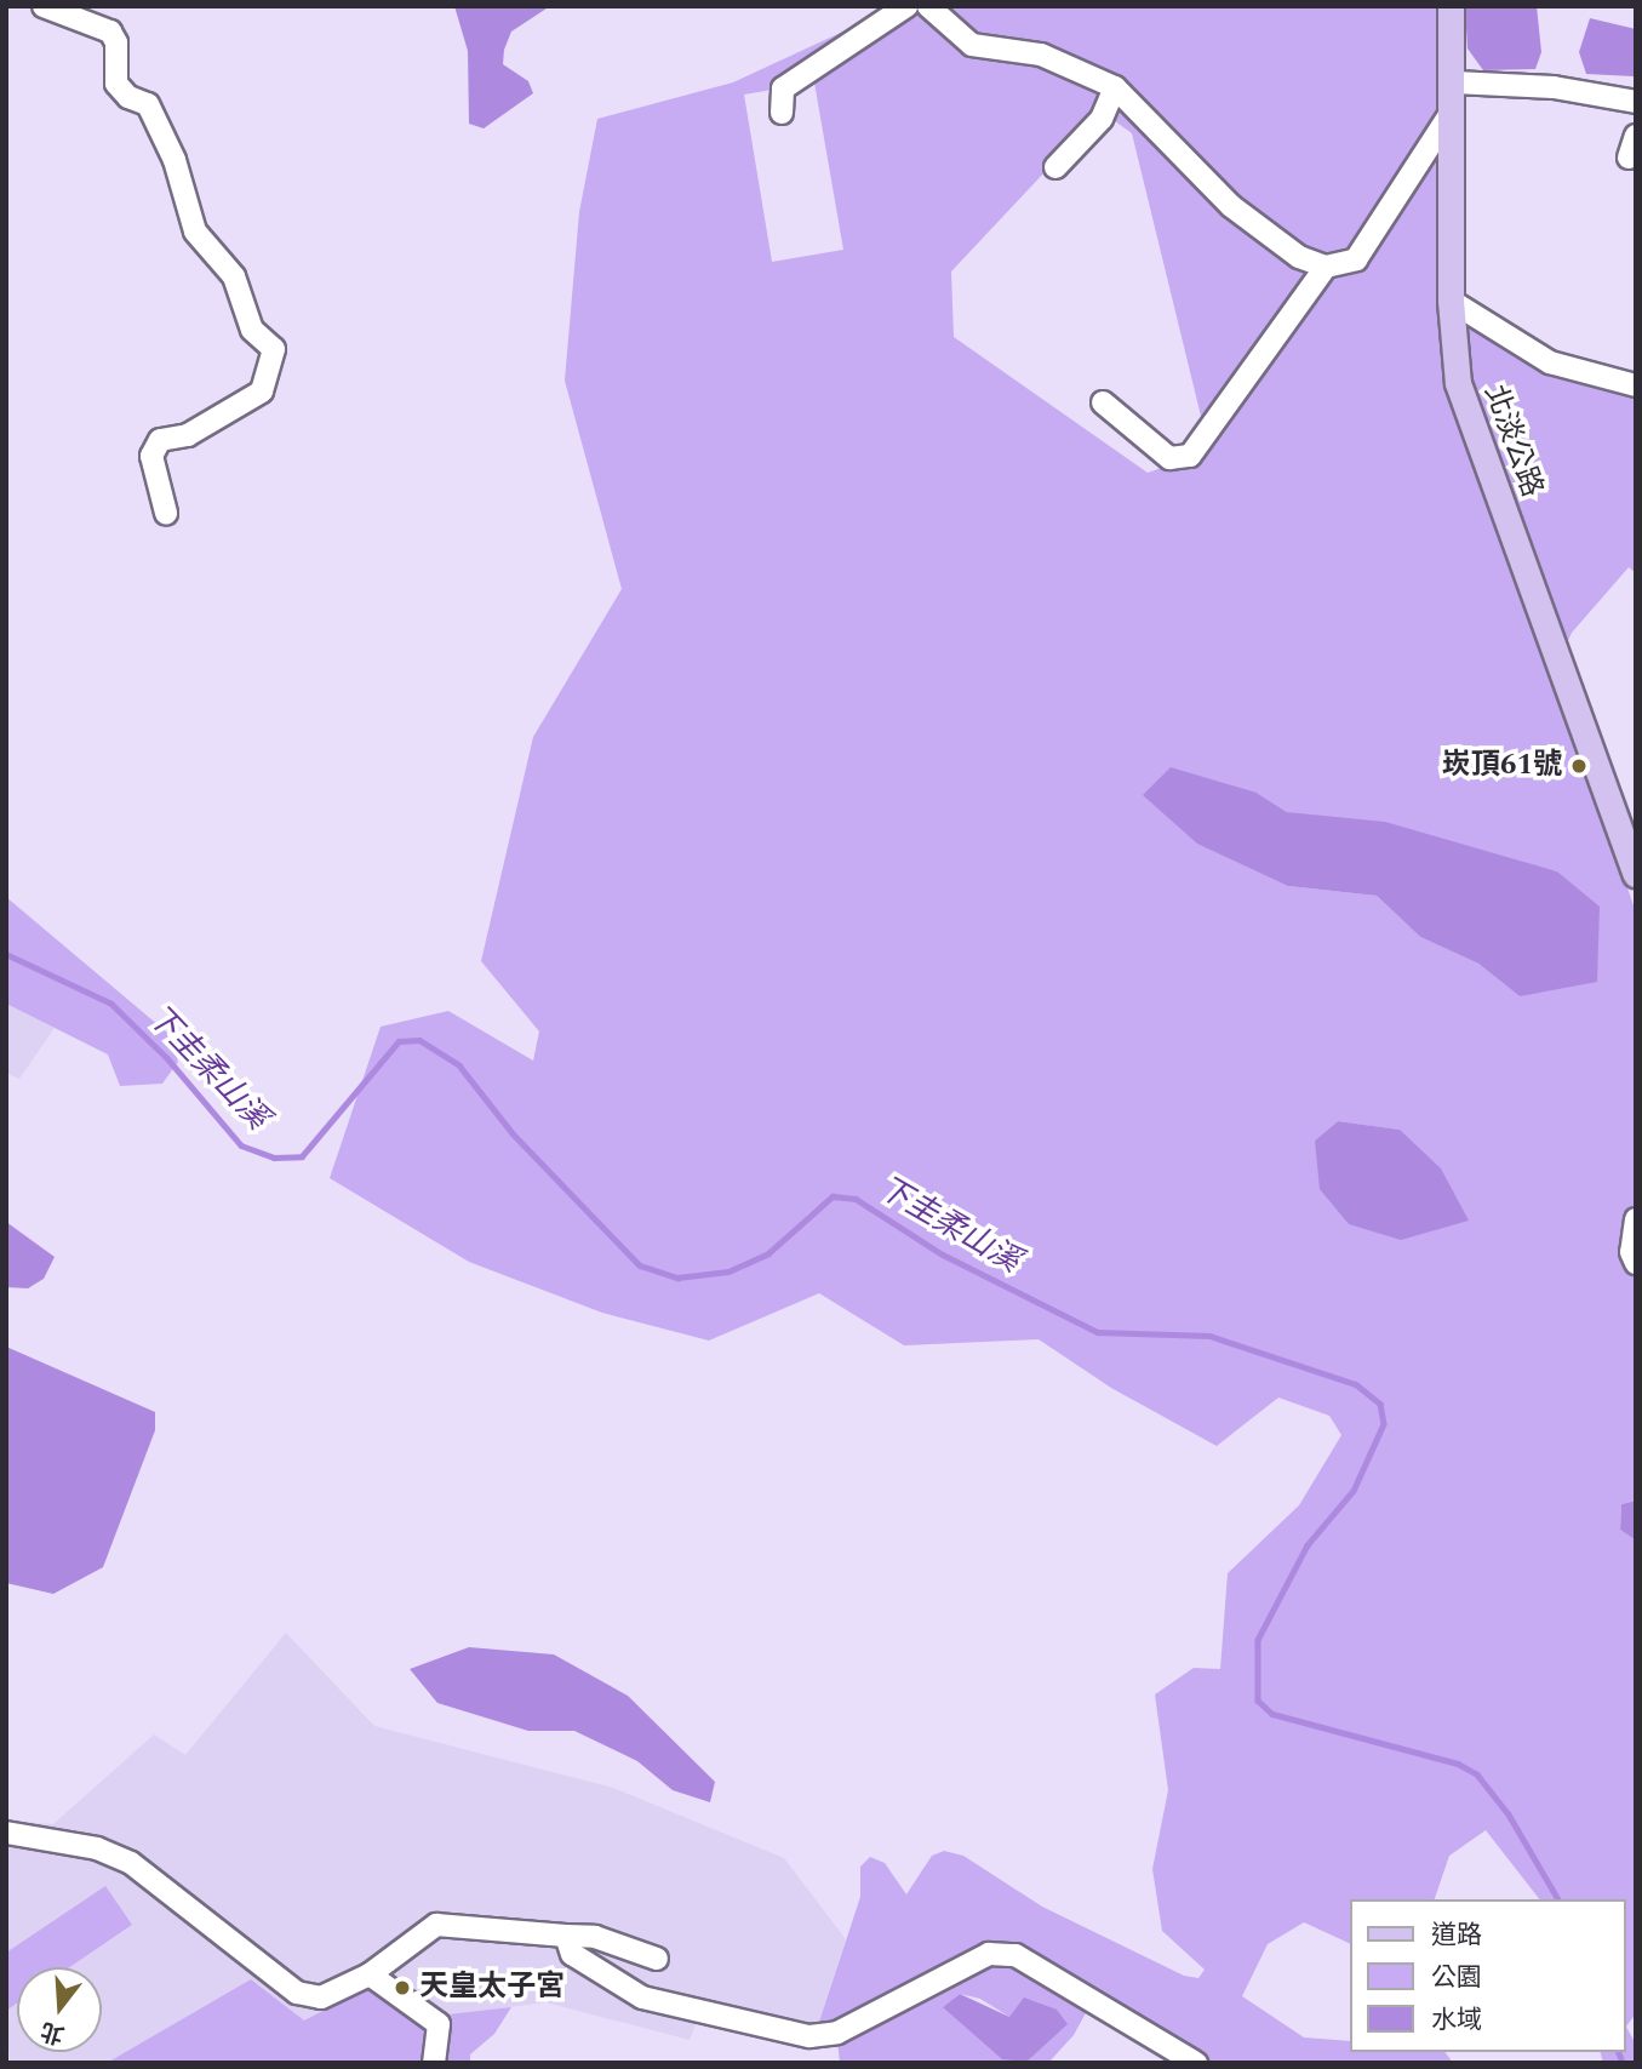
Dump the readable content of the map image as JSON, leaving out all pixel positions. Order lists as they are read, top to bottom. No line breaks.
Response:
{"streets":{"main road":["北淡公路"]},"water":["下圭柔山溪"],"places":["崁頂61號","天皇太子宮"],"legend":["道路","公園","水域"],"north":"bottom"}
